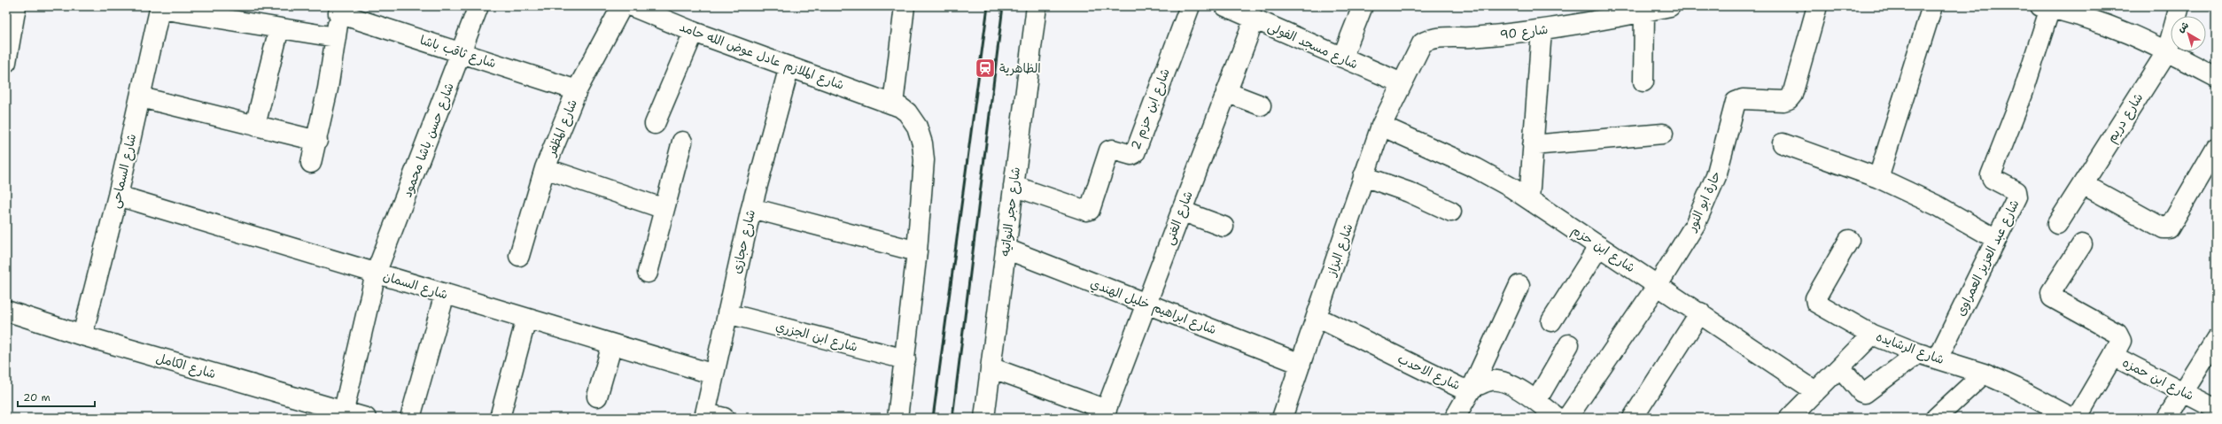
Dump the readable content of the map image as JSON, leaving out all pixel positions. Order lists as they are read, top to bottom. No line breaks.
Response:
{"streets":{"street":["شارع 90","شارع مسجد الفولى","شارع ثاقب باشا","شارع الملازم عادل عوض الله حامد","شارع ابن حزم 2","شارع دريم","شارع المظفر","شارع حسن باشا محمود","شارع السماحى","حارة ابو النور","شارع حجر النواتيه","شارع الغنى","شارع حجازى","شارع ابن حزم","شارع البزاز","شارع عبد العزيز العمراوى","شارع السمان","شارع ابراهيم خليل الهندي","شارع ابن الجزري","شارع الرشايده","شارع الكامل","شارع الاحدب","شارع ابن حمزه"]},"crossings":[["شارع 90","شارع مسجد الفولى"],["شارع 90","شارع البزاز"],["شارع مسجد الفولى","شارع الغنى"],["شارع مسجد الفولى","شارع البزاز"],["شارع ثاقب باشا","شارع المظفر"],["شارع ثاقب باشا","شارع حسن باشا محمود"],["شارع الملازم عادل عوض الله حامد","شارع حجازى"],["شارع الملازم عادل عوض الله حامد","شارع ابن الجزري"],["شارع ابن حزم 2","شارع حجر النواتيه"],["شارع حسن باشا محمود","شارع السمان"],["شارع حسن باشا محمود","شارع الكامل"],["شارع السماحى","شارع السمان"],["شارع السماحى","شارع الكامل"],["حارة ابو النور","شارع ابن حزم"],["شارع حجر النواتيه","شارع ابراهيم خليل الهندي"],["شارع الغنى","شارع ابراهيم خليل الهندي"],["شارع حجازى","شارع السمان"],["شارع حجازى","شارع ابن الجزري"],["شارع ابن حزم","شارع البزاز"],["شارع البزاز","شارع ابراهيم خليل الهندي"],["شارع البزاز","شارع الاحدب"],["شارع عبد العزيز العمراوى","شارع الرشايده"]],"places":{"station":["الظاهرية"]},"scale_bar":"20 m","north":"top left"}
